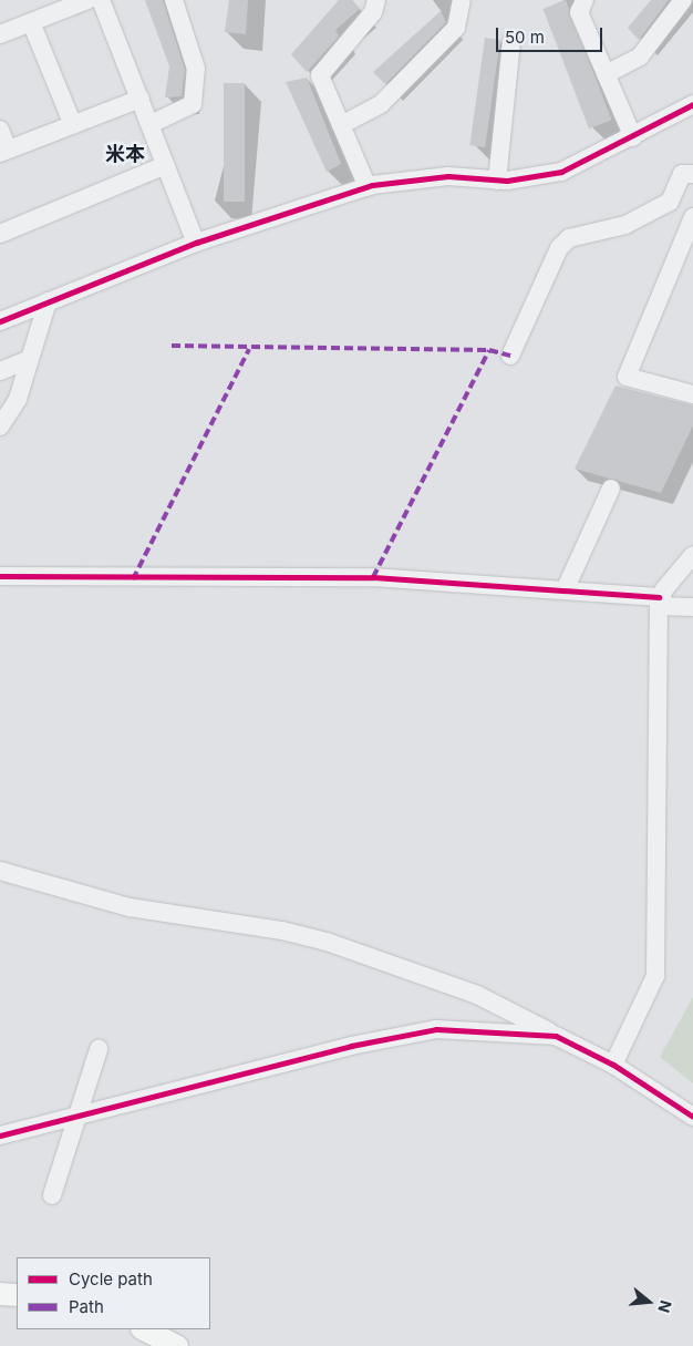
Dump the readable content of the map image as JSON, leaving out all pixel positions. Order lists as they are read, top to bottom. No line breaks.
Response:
{"districts":["米本"],"legend":["Cycle path","Path"],"scale_bar":"50 m","north":"right"}
